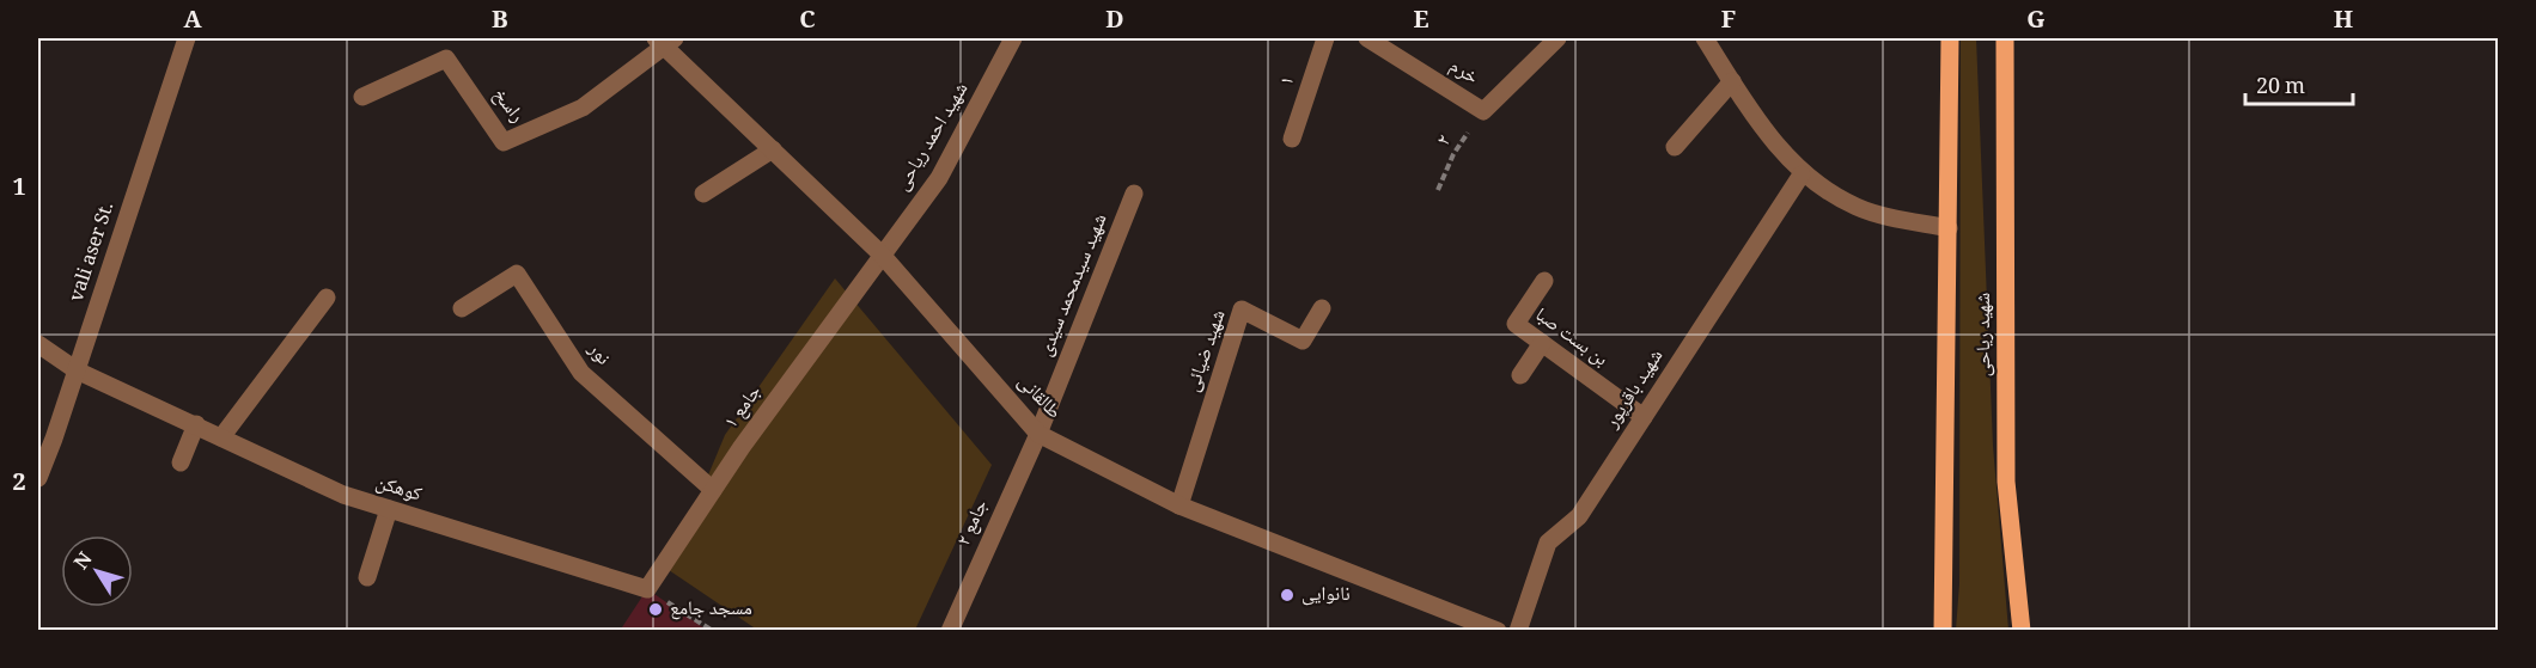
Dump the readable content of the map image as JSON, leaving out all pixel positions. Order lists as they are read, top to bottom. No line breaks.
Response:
{"streets":{"main road":["شهید ریاحی"],"street":["خرم","۱","راسخ","شهید احمد ریاحی","vali aser St.","شهید سیدمحمد سیدی","بن بست صبا","شهید ضیائی","نور","شهید باقرپور","طالقانی","جامع ۱","کوهکن","جامع ۲"],"path":["۲"]},"crossings":[["خرم","۲"],["راسخ","طالقانی"],["شهید احمد ریاحی","طالقانی"],["شهید احمد ریاحی","جامع ۱"],["vali aser St.","کوهکن"],["شهید سیدمحمد سیدی","طالقانی"],["شهید سیدمحمد سیدی","جامع ۲"],["بن بست صبا","شهید باقرپور"],["شهید ضیائی","طالقانی"],["نور","جامع ۱"],["طالقانی","جامع ۱"],["طالقانی","جامع ۲"],["جامع ۱","کوهکن"]],"places":["نانوایی","مسجد جامع"],"scale_bar":"20 m","north":"top left","grid":{"columns":["A","B","C","D","E","F","G","H"],"rows":["1","2"]}}
